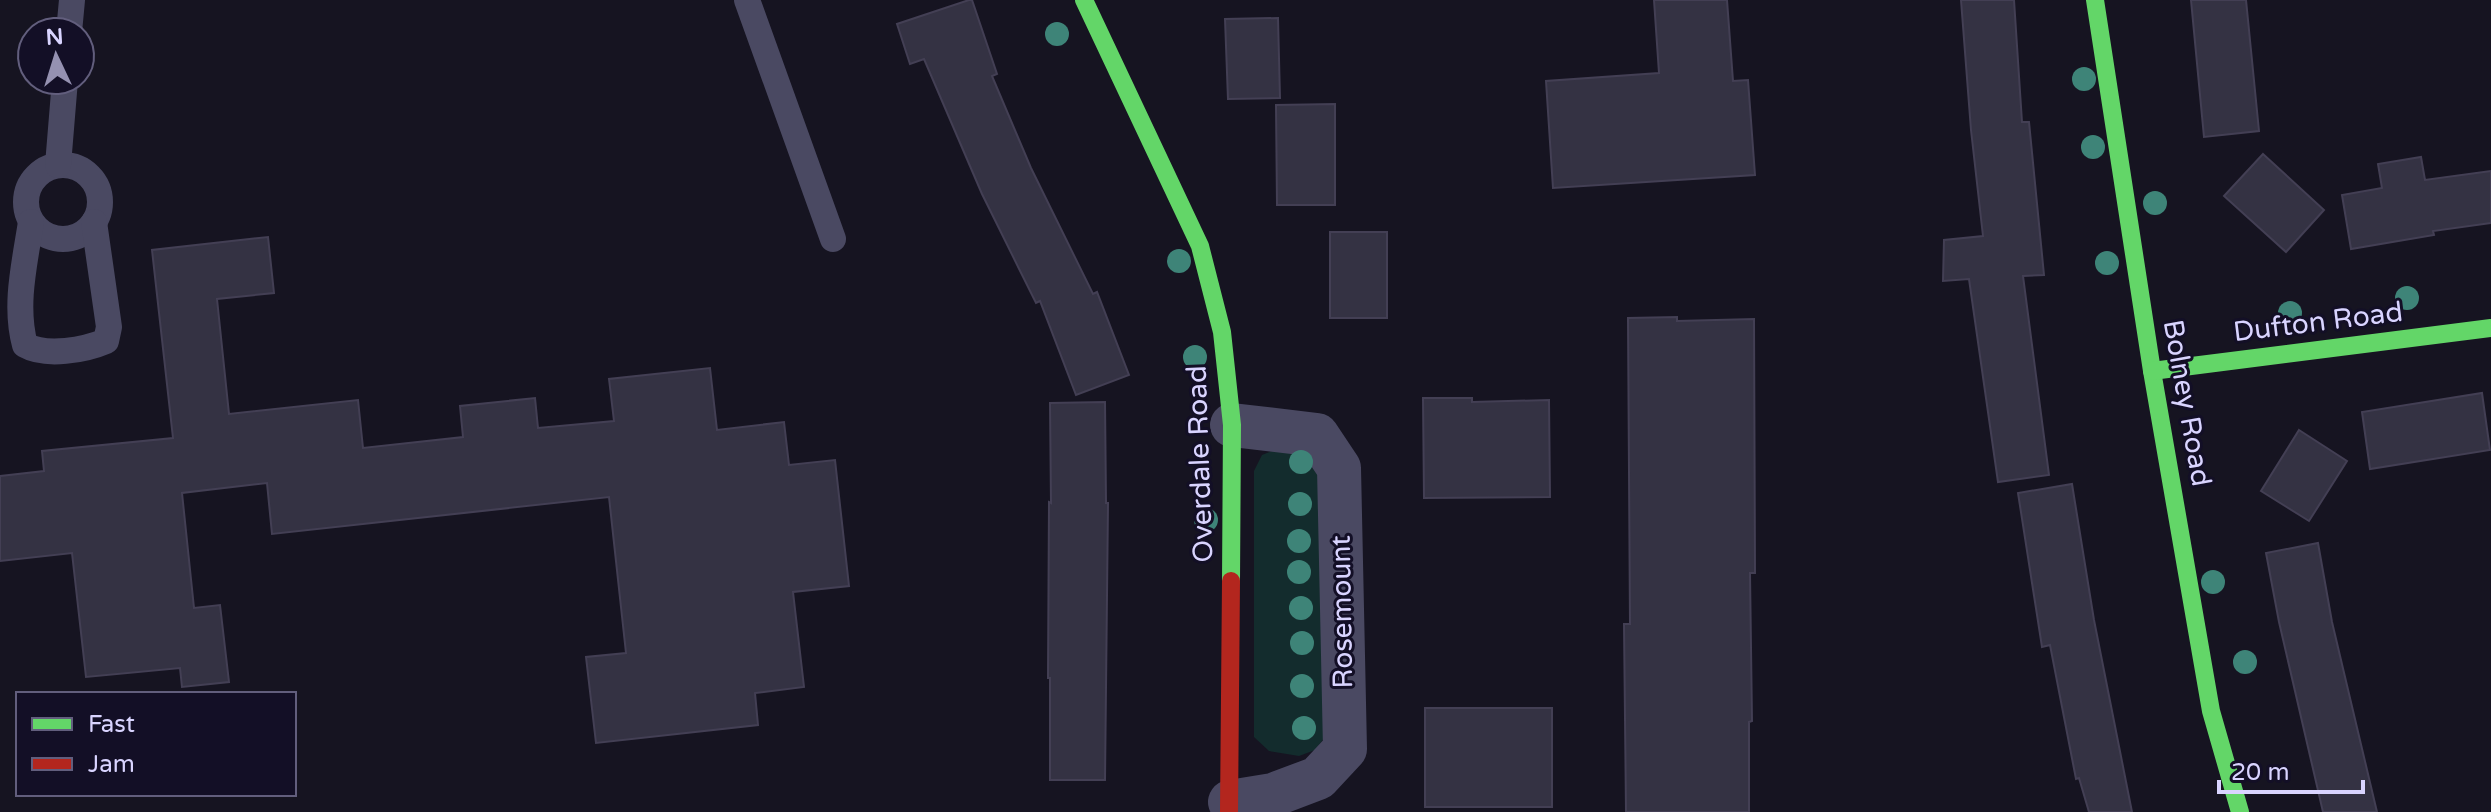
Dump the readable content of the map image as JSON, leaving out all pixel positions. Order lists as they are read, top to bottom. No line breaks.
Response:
{"streets":{"street":["Dufton Road","Bolney Road","Overdale Road","Rosemount"]},"crossings":[["Dufton Road","Bolney Road"],["Overdale Road","Rosemount"]],"legend":["Fast","Jam"],"scale_bar":"20 m","north":"top"}
